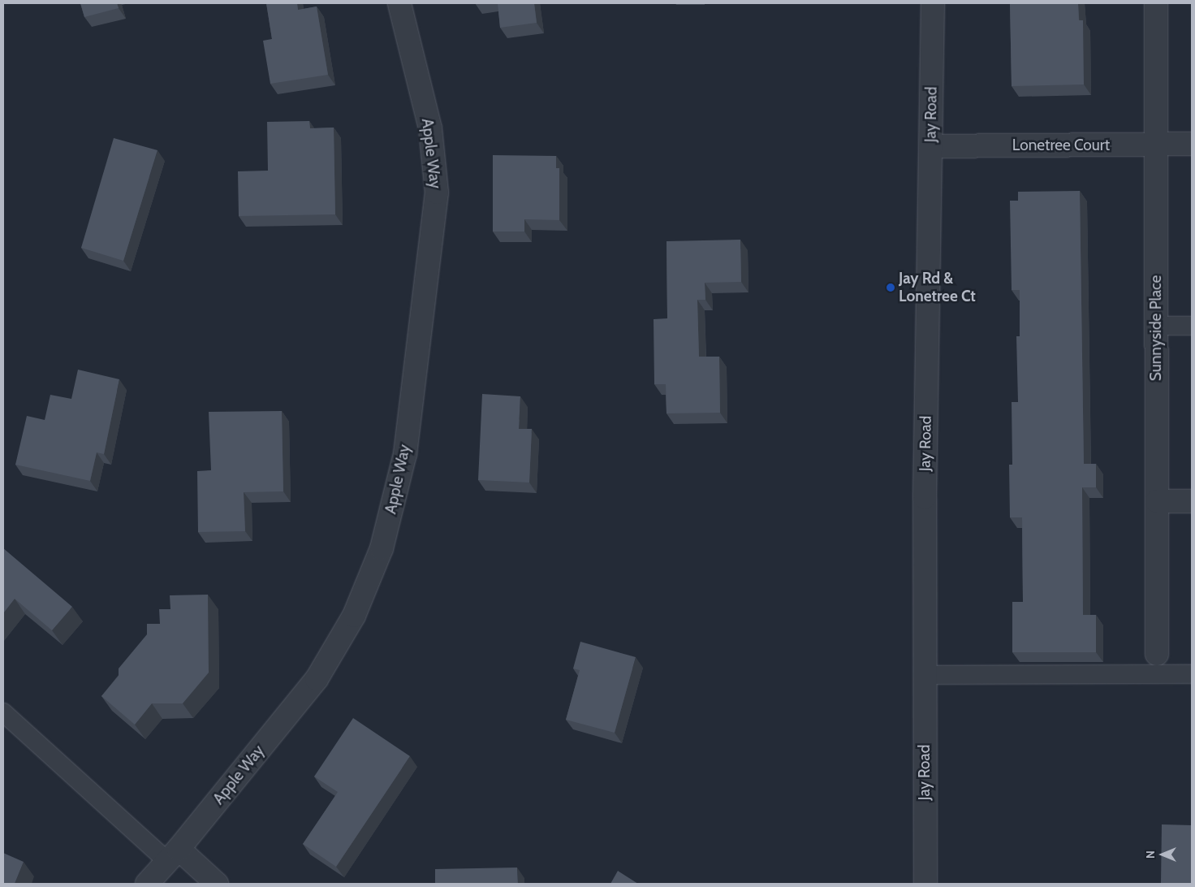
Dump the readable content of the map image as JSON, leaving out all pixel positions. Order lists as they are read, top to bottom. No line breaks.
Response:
{"streets":{"street":["Jay Road","Lonetree Court","Apple Way","Sunnyside Place"]},"crossings":[["Jay Road","Lonetree Court"],["Lonetree Court","Sunnyside Place"]],"places":["Jay Rd & Lonetree Ct"],"north":"left"}
